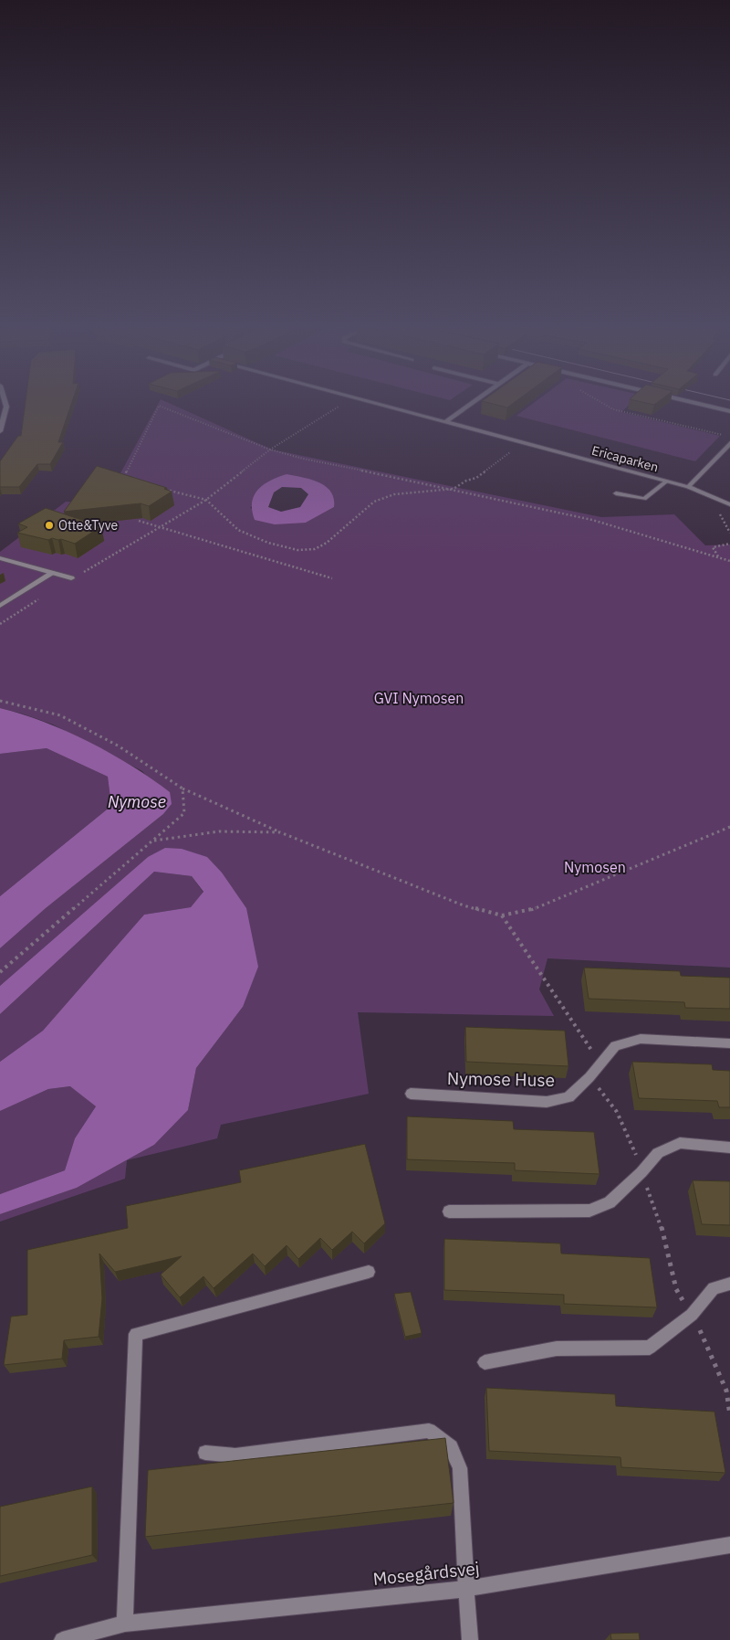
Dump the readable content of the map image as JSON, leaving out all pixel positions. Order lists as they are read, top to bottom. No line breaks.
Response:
{"streets":{"street":["Ericaparken","Nymose Huse","Mosegårdsvej"]},"water":["Nymose"],"parks":["GVI Nymosen","Nymosen"],"places":["Otte&Tyve"]}
